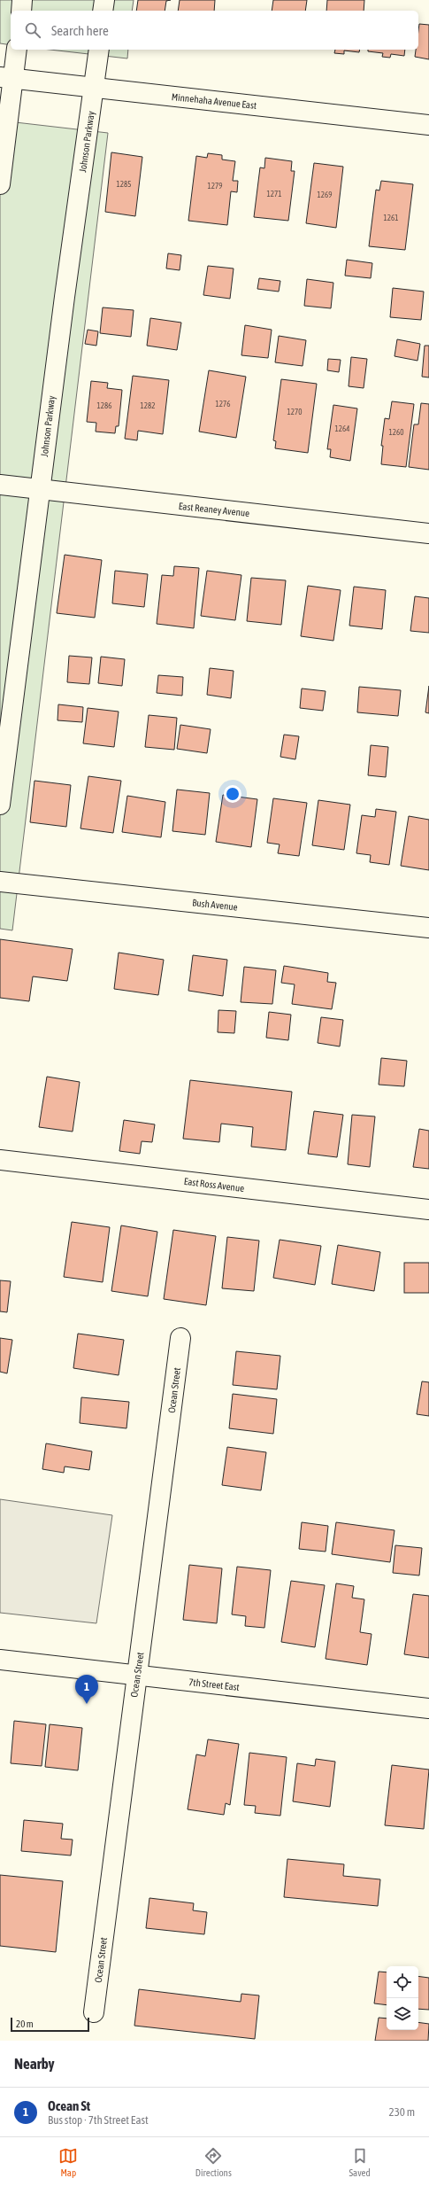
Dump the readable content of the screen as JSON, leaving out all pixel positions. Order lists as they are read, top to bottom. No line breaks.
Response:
{"streets":{"street":["Minnehaha Avenue East","Johnson Parkway","East Reaney Avenue","Bush Avenue","East Ross Avenue","Ocean Street","7th Street East"]},"crossings":[["Minnehaha Avenue East","Johnson Parkway"],["Johnson Parkway","East Reaney Avenue"],["Ocean Street","7th Street East"]],"house_numbers":["1285","1279","1271","1269","1261","1276","1286","1282","1270","1264","1260"],"scale_bar":"20 m","page":{"search":"Search here","pins":"1","scale":"20 m","heading":"Nearby","list":[{"mark":"1","name":"Ocean St","note":"Bus stop · 7th Street East","value":"230 m"}],"nav":["Map","Directions","Saved"]}}
